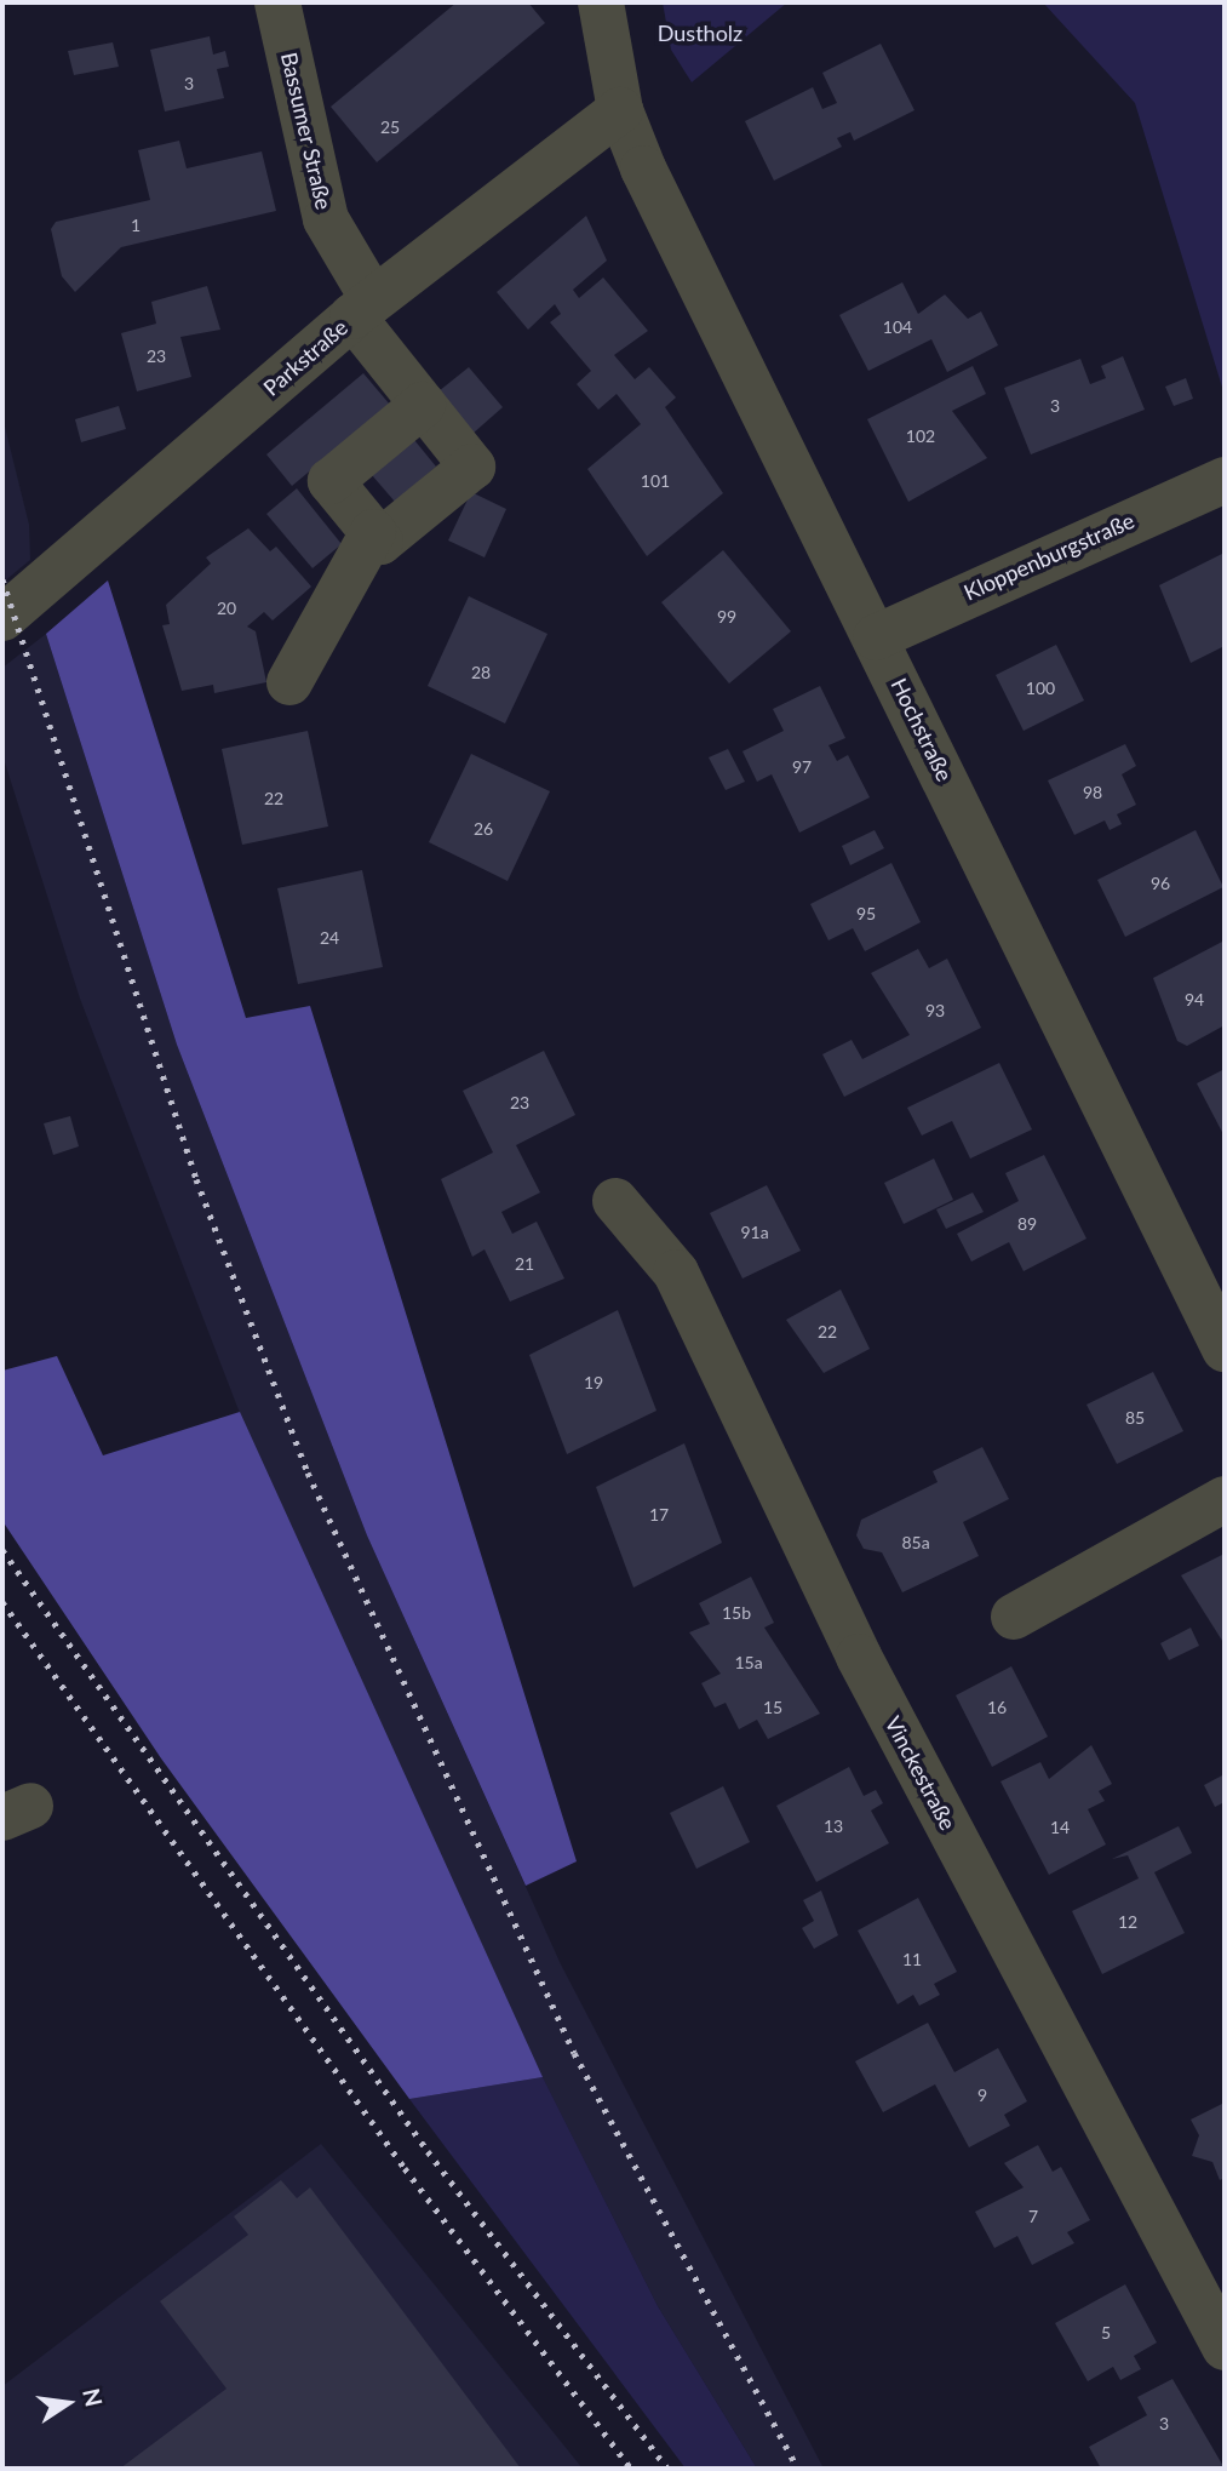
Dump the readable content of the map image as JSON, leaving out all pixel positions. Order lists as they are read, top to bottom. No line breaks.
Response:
{"streets":{"street":["Bassumer Straße","Parkstraße","Kloppenburgstraße","Hochstraße","Vinckestraße"]},"crossings":[["Bassumer Straße","Parkstraße"],["Parkstraße","Hochstraße"],["Kloppenburgstraße","Hochstraße"]],"parks":["Dustholz"],"house_numbers":["3","25","1","104","23","3","102","101","20","99","28","100","97","98","22","26","96","95","24","94","93","23","89","91a","21","22","19","85","17","85a","15b","15a","15","16","13","14","12","11","9","7","5","3"],"north":"right"}
